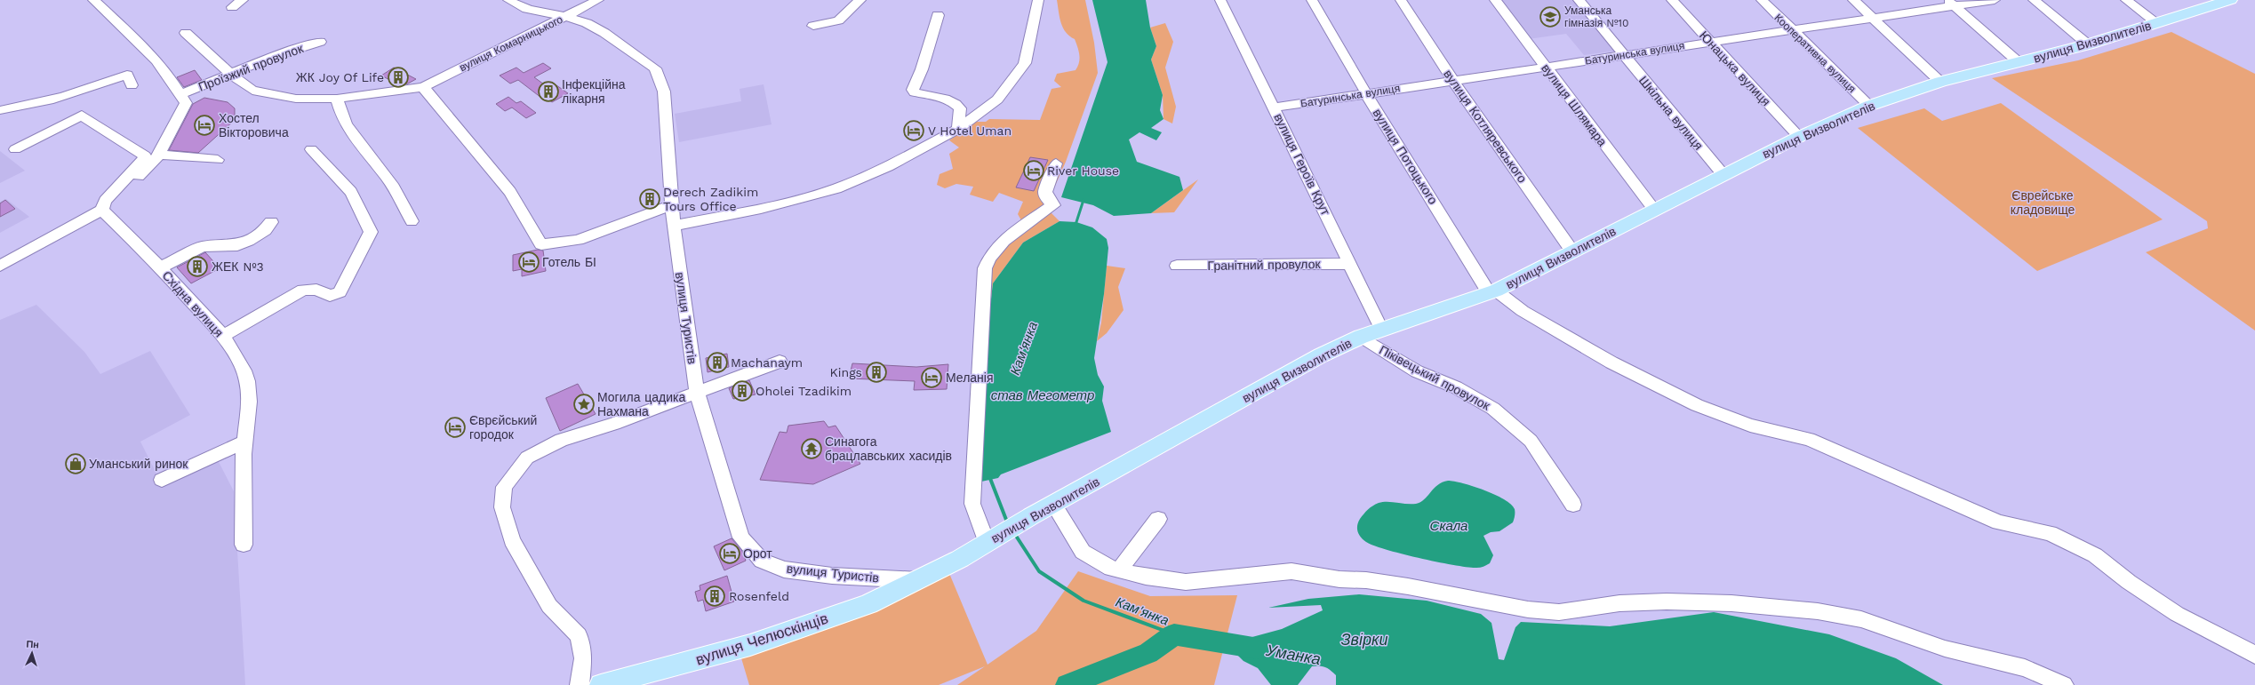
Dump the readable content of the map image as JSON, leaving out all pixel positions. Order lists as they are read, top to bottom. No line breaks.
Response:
{"streets":{"main road":["вулиця Визволителів","вулиця Челюскінців"],"street":["вулиця Комарницького","Батуринська вулиця","Кооперативна вулиця","Проїзжий провулок","Юнацька вулиця","вулиця Шлямара","Шкільна вулиця","вулиця Котляревського","вулиця Потоцького","вулиця Героїв Крут","Гранітний провулок","Східна вулиця","вулиця Туристів","Піківецький провулок"]},"crossings":[["вулиця Визволителів","Кооперативна вулиця"],["вулиця Визволителів","Юнацька вулиця"],["вулиця Визволителів","вулиця Шлямара"],["вулиця Визволителів","Шкільна вулиця"],["вулиця Визволителів","вулиця Котляревського"],["вулиця Визволителів","вулиця Потоцького"],["вулиця Визволителів","вулиця Героїв Крут"],["вулиця Визволителів","вулиця Туристів"],["вулиця Визволителів","Піківецький провулок"],["вулиця Визволителів","вулиця Челюскінців"],["вулиця Комарницького","Проїзжий провулок"],["вулиця Комарницького","вулиця Туристів"],["Батуринська вулиця","Кооперативна вулиця"],["Батуринська вулиця","Юнацька вулиця"],["Батуринська вулиця","вулиця Шлямара"],["Батуринська вулиця","Шкільна вулиця"],["Батуринська вулиця","вулиця Котляревського"],["Батуринська вулиця","вулиця Потоцького"],["Батуринська вулиця","вулиця Героїв Крут"],["вулиця Героїв Крут","Гранітний провулок"],["вулиця Туристів","вулиця Челюскінців"]],"water":["Кам'янка","став Мегометр","Скала","Звірки","Уманка"],"parks":["Єврейське кладовище"],"places":{"school or university":["Уманська гімназія №10"],"building":["ЖК Joy Of Life","Інфекційна лікарня","Derech Zadikim Tours Office","ЖЕК №3","Machanaym","Kings","Oholei Tzadikim","Rosenfeld"],"hotel":["Хостел Вікторовича","V Hotel Uman","River House","Готель БІ","Меланія","Єврєйський городок","Орот"],"place":["Могила цадика Нахмана"],"temple":["Синагога брацлавських хасидів"],"shop":["Уманський ринок"]},"north":"top"}
